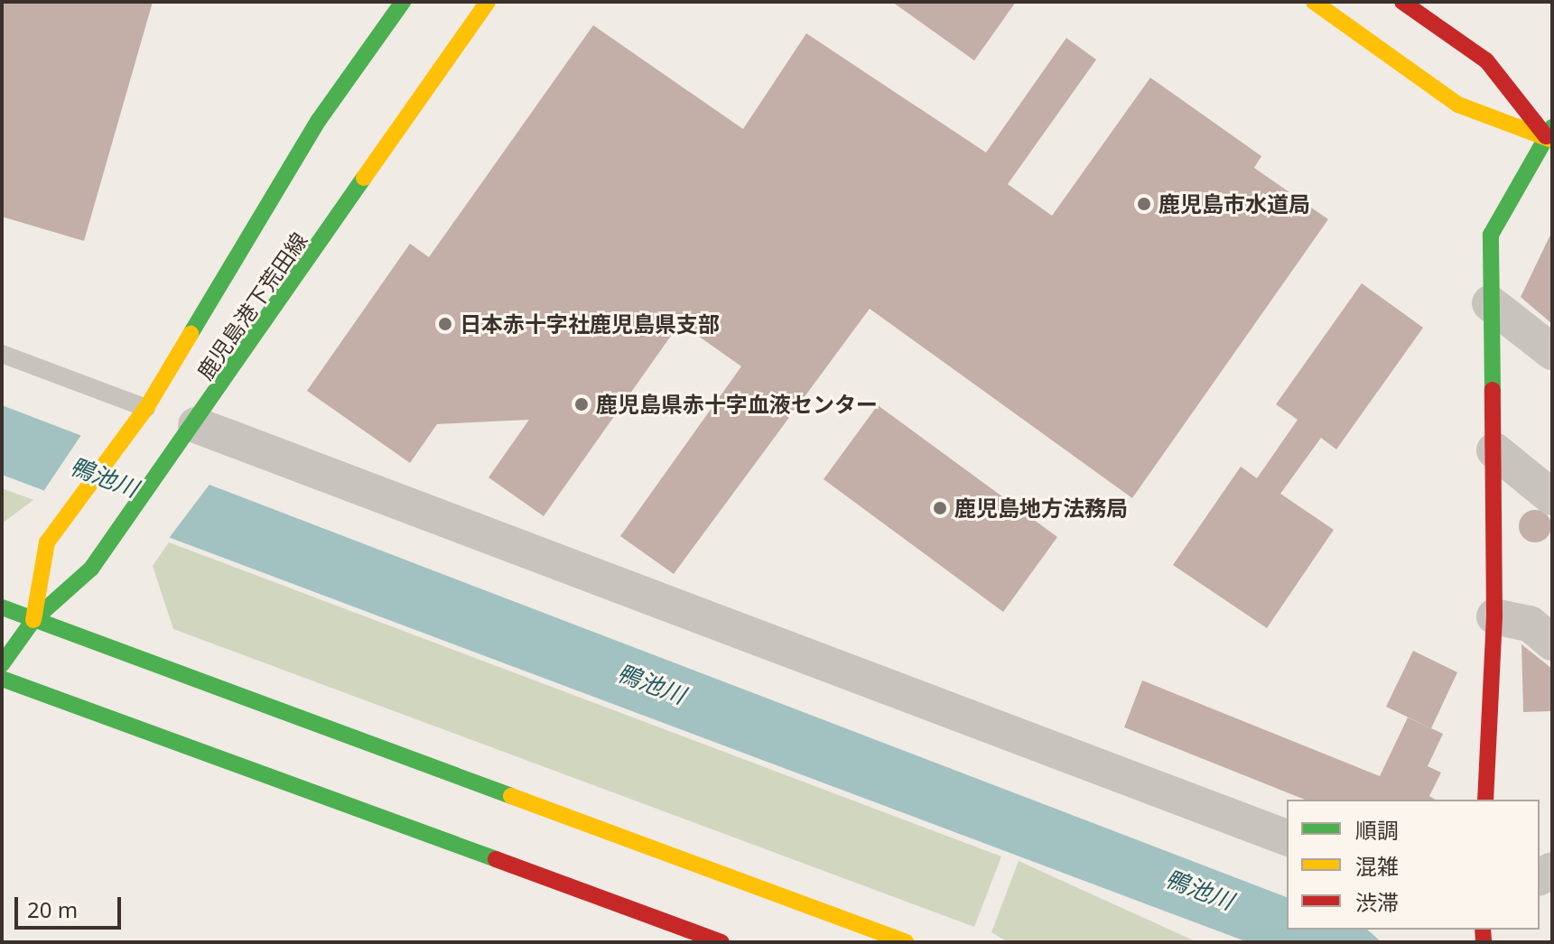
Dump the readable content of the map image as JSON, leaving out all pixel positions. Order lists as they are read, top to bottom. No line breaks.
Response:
{"streets":{"street":["鹿児島港下荒田線"]},"water":["鴨池川"],"places":["鹿児島市水道局","日本赤十字社鹿児島県支部","鹿児島県赤十字血液センター","鹿児島地方法務局"],"legend":["順調","混雑","渋滞"],"scale_bar":"20 m"}
